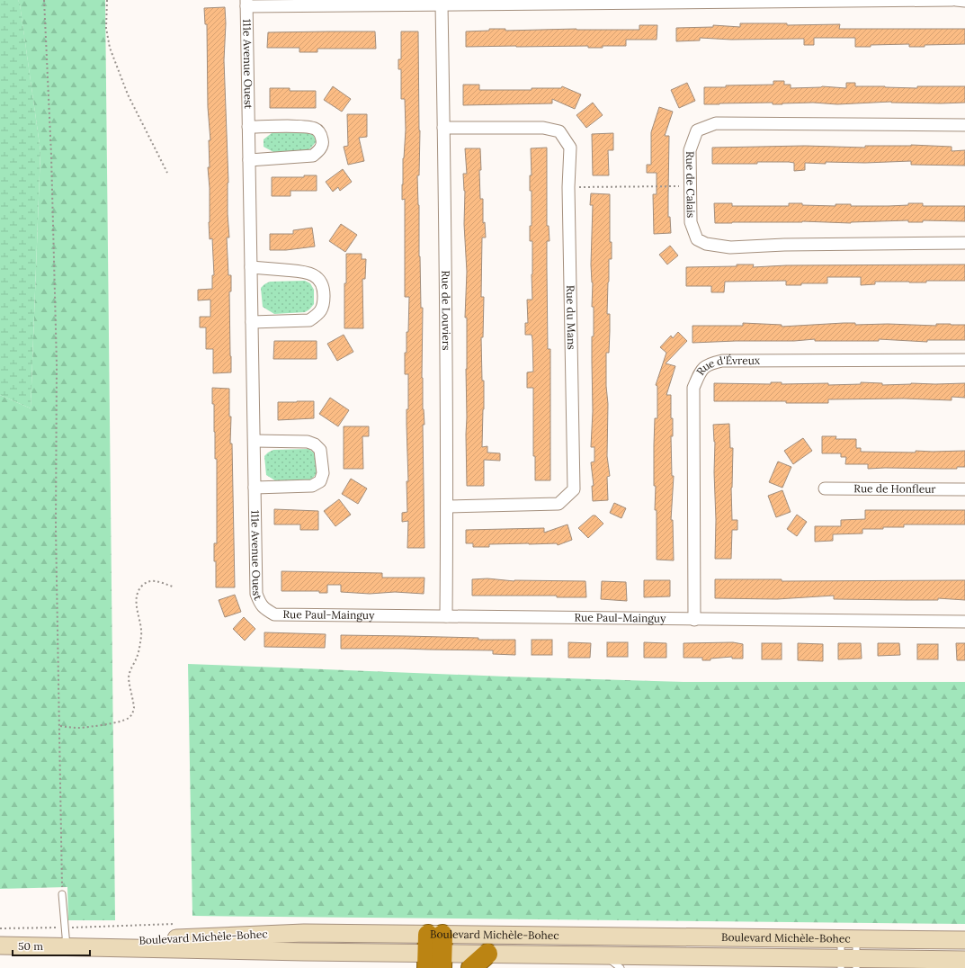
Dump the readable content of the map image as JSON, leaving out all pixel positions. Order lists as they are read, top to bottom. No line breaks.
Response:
{"streets":{"street":["111e Avenue Ouest","Rue de Calais","Rue de Louviers","Rue du Mans","Rue d'Évreux","Rue de Honfleur","Rue Paul-Mainguy","Boulevard Michèle-Bohec"]},"crossings":[["111e Avenue Ouest","Rue Paul-Mainguy"],["Rue de Louviers","Rue du Mans"],["Rue de Louviers","Rue Paul-Mainguy"],["Rue d'Évreux","Rue Paul-Mainguy"]],"scale_bar":"50 m"}
